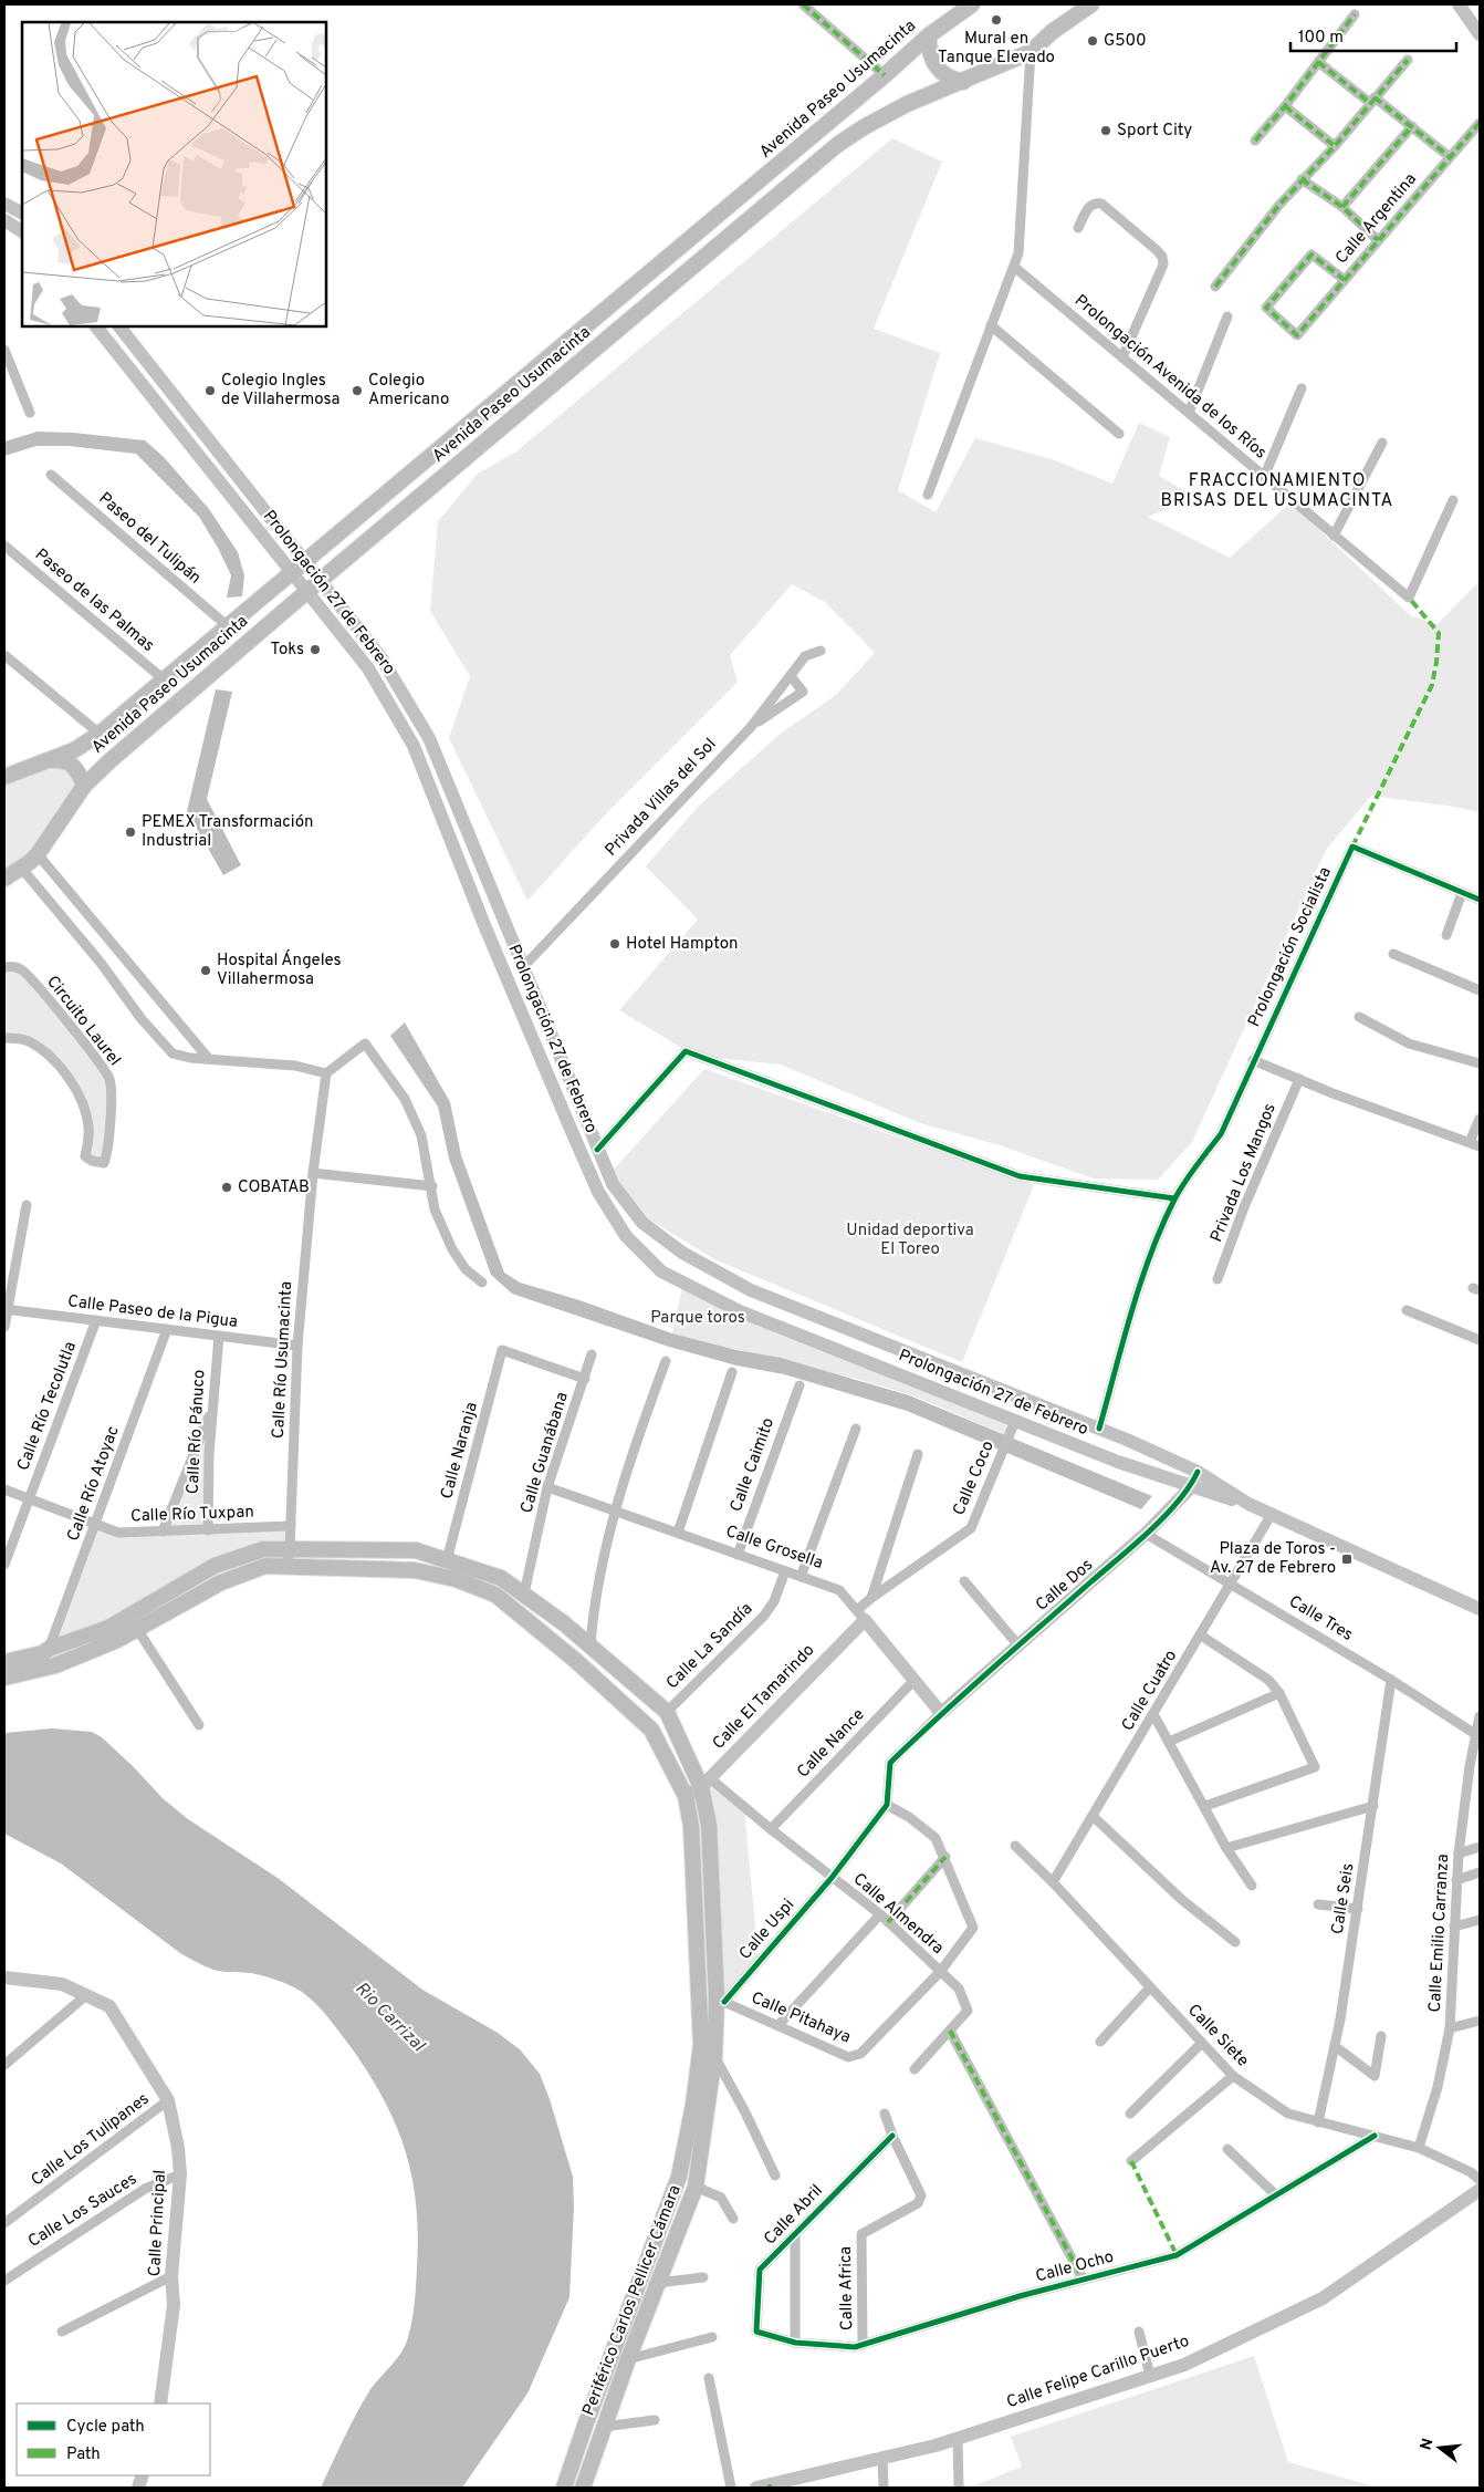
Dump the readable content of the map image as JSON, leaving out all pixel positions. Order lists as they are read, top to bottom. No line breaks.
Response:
{"streets":{"main road":["Avenida Paseo Usumacinta","Prolongación 27 de Febrero","Calle Grosella","Calle Dos","Calle El Tamarindo","Calle Principal","Periférico Carlos Pellicer Cámara","Calle Felipe Carillo Puerto"],"street":["Calle Argentina","Prolongación Avenida de los Ríos","Paseo del Tulipán","Paseo de las Palmas","Privada Villas del Sol","Prolongación Socialista","Circuito Laurel","Privada Los Mangos","Calle Paseo de la Pigua","Calle Río Usumacinta","Calle Río Tecolutla","Calle Río Pánuco","Calle Naranja","Calle Guanábana","Calle Caimito","Calle Coco","Calle Río Atoyac","Calle Río Tuxpan","Calle Tres","Calle La Sandía","Calle Cuatro","Calle Nance","Calle Seis","Calle Almendra","Calle Uspi","Calle Emilio Carranza","Calle Pitahaya","Calle Siete","Calle Los Tulipanes","Calle Los Sauces","Calle Abril","Calle Ocho","Calle Africa"]},"crossings":[["Avenida Paseo Usumacinta","Paseo del Tulipán"],["Avenida Paseo Usumacinta","Prolongación 27 de Febrero"],["Avenida Paseo Usumacinta","Paseo de las Palmas"],["Prolongación 27 de Febrero","Privada Villas del Sol"],["Prolongación 27 de Febrero","Prolongación Socialista"],["Prolongación 27 de Febrero","Calle Coco"],["Prolongación 27 de Febrero","Calle Dos"],["Calle Paseo de la Pigua","Calle Río Usumacinta"],["Calle Paseo de la Pigua","Calle Río Tecolutla"],["Calle Paseo de la Pigua","Calle Río Pánuco"],["Calle Paseo de la Pigua","Calle Río Atoyac"],["Calle Río Usumacinta","Calle Río Tuxpan"],["Calle Río Usumacinta","Periférico Carlos Pellicer Cámara"],["Calle Río Tecolutla","Calle Río Tuxpan"],["Calle Río Pánuco","Calle Río Tuxpan"],["Calle Naranja","Calle Guanábana"],["Calle Naranja","Periférico Carlos Pellicer Cámara"],["Calle Guanábana","Calle Grosella"],["Calle Guanábana","Periférico Carlos Pellicer Cámara"],["Calle Caimito","Calle Grosella"],["Calle Coco","Calle Grosella"],["Calle Coco","Calle El Tamarindo"],["Calle Río Atoyac","Calle Río Tuxpan"],["Calle Río Atoyac","Periférico Carlos Pellicer Cámara"],["Calle Grosella","Calle Dos"],["Calle Grosella","Calle La Sandía"],["Calle Grosella","Calle El Tamarindo"],["Calle Grosella","Calle Nance"],["Calle Dos","Calle Tres"],["Calle Tres","Calle Cuatro"],["Calle Tres","Calle Seis"],["Calle Tres","Calle Emilio Carranza"],["Calle La Sandía","Periférico Carlos Pellicer Cámara"],["Calle Cuatro","Calle Siete"],["Calle El Tamarindo","Calle Almendra"],["Calle El Tamarindo","Periférico Carlos Pellicer Cámara"],["Calle Nance","Calle Almendra"],["Calle Seis","Calle Siete"],["Calle Almendra","Calle Uspi"],["Calle Almendra","Calle Pitahaya"],["Calle Almendra","Periférico Carlos Pellicer Cámara"],["Calle Uspi","Calle Pitahaya"],["Calle Uspi","Periférico Carlos Pellicer Cámara"],["Calle Emilio Carranza","Calle Siete"],["Calle Pitahaya","Periférico Carlos Pellicer Cámara"],["Calle Siete","Calle Ocho"],["Calle Los Tulipanes","Calle Principal"],["Calle Los Sauces","Calle Principal"],["Calle Abril","Calle Ocho"],["Calle Abril","Calle Africa"],["Calle Ocho","Calle Africa"]],"districts":["FRACCIONAMIENTO BRISAS DEL USUMACINTA"],"water":["Rio Carrizal"],"parks":["Unidad deportiva El Toreo","Parque toros"],"places":{"other":["Mural en Tanque Elevado","G500","Sport City","Colegio Ingles de Villahermosa","Colegio Americano","Toks","PEMEX Transformación Industrial","Hotel Hampton","Hospital Ángeles Villahermosa","COBATAB"],"transit":["Plaza de Toros - Av. 27 de Febrero"]},"legend":["Cycle path","Path"],"scale_bar":"100 m","north":"left"}
